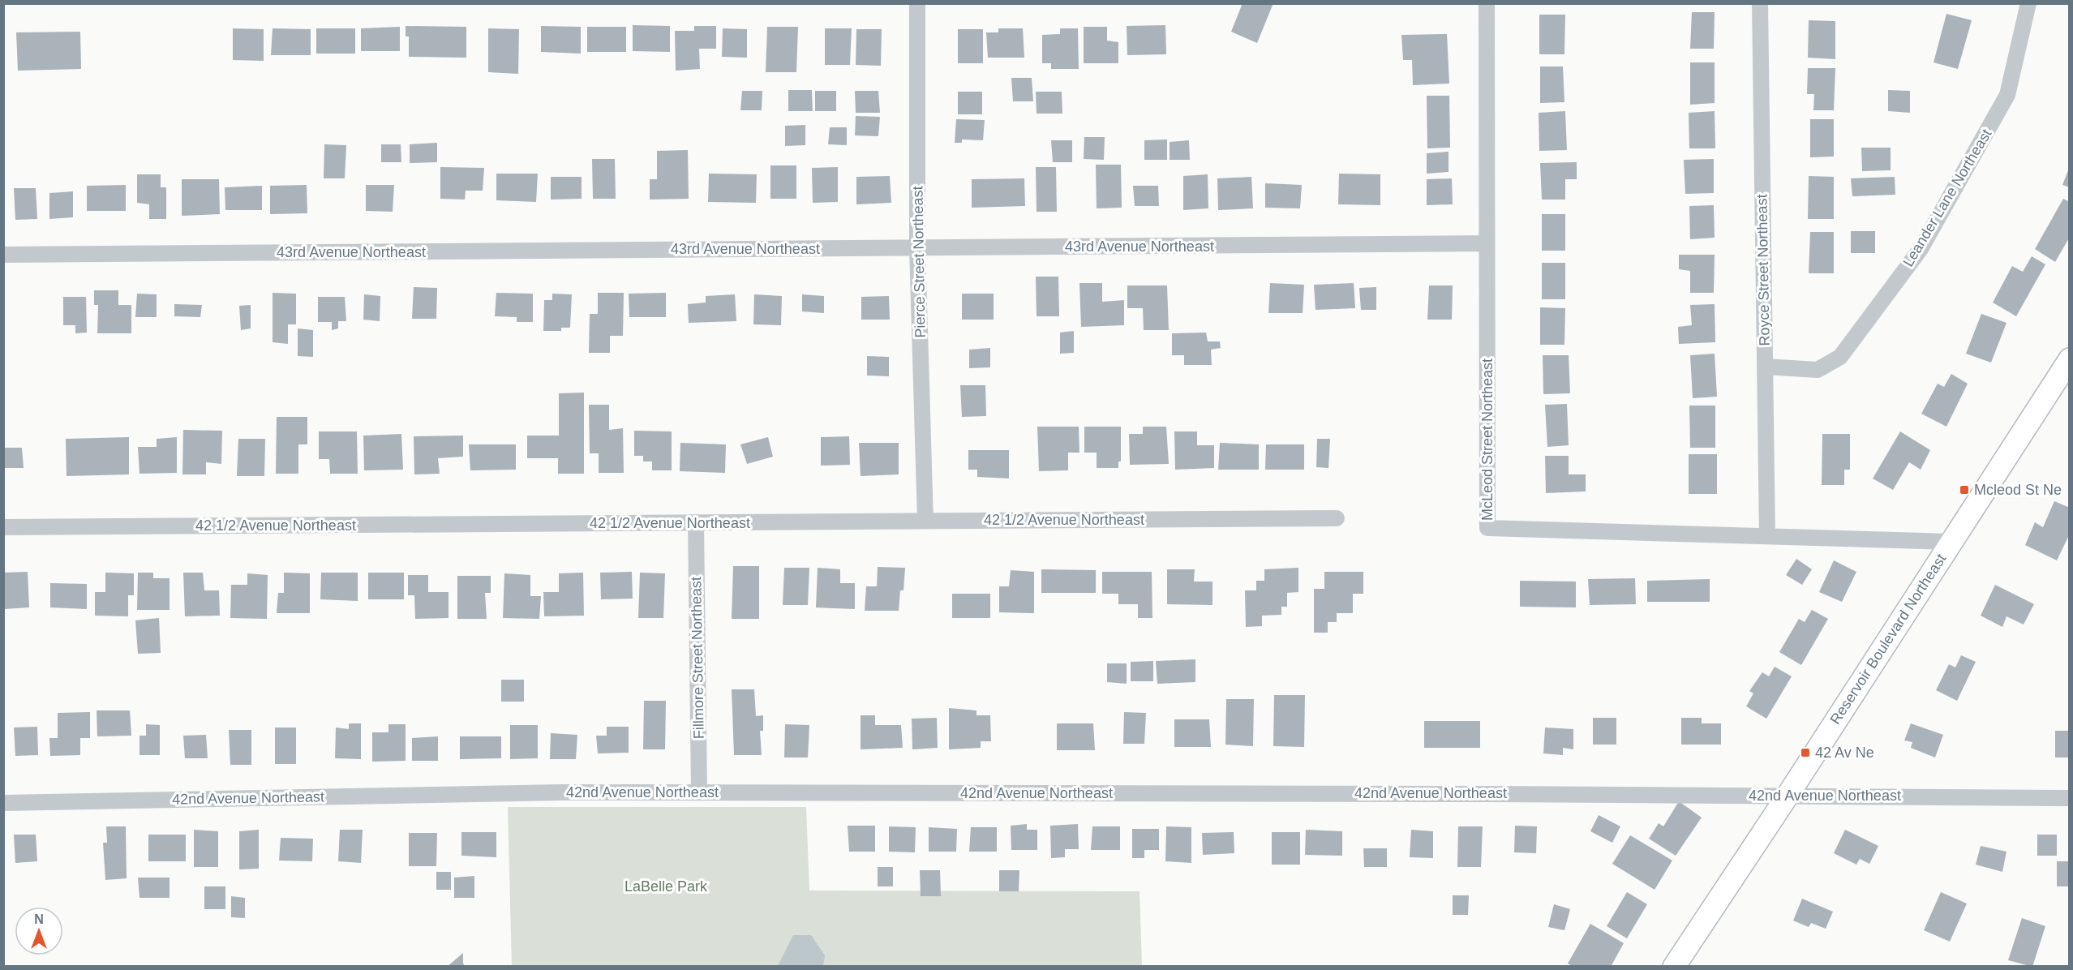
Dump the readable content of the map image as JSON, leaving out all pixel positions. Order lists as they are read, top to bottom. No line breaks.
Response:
{"streets":{"street":["Leander Lane Northeast","43rd Avenue Northeast","Pierce Street Northeast","Royce Street Northeast","McLeod Street Northeast","42 1/2 Avenue Northeast","Reservoir Boulevard Northeast","Fillmore Street Northeast","42nd Avenue Northeast"]},"crossings":[["Leander Lane Northeast","Royce Street Northeast"],["43rd Avenue Northeast","Pierce Street Northeast"],["43rd Avenue Northeast","McLeod Street Northeast"],["Pierce Street Northeast","42 1/2 Avenue Northeast"],["Royce Street Northeast","McLeod Street Northeast"],["McLeod Street Northeast","Reservoir Boulevard Northeast"],["42 1/2 Avenue Northeast","Fillmore Street Northeast"],["Reservoir Boulevard Northeast","42nd Avenue Northeast"],["Fillmore Street Northeast","42nd Avenue Northeast"]],"parks":["LaBelle Park"],"places":{"transit":["Mcleod St Ne","42 Av Ne"]},"north":"top"}
